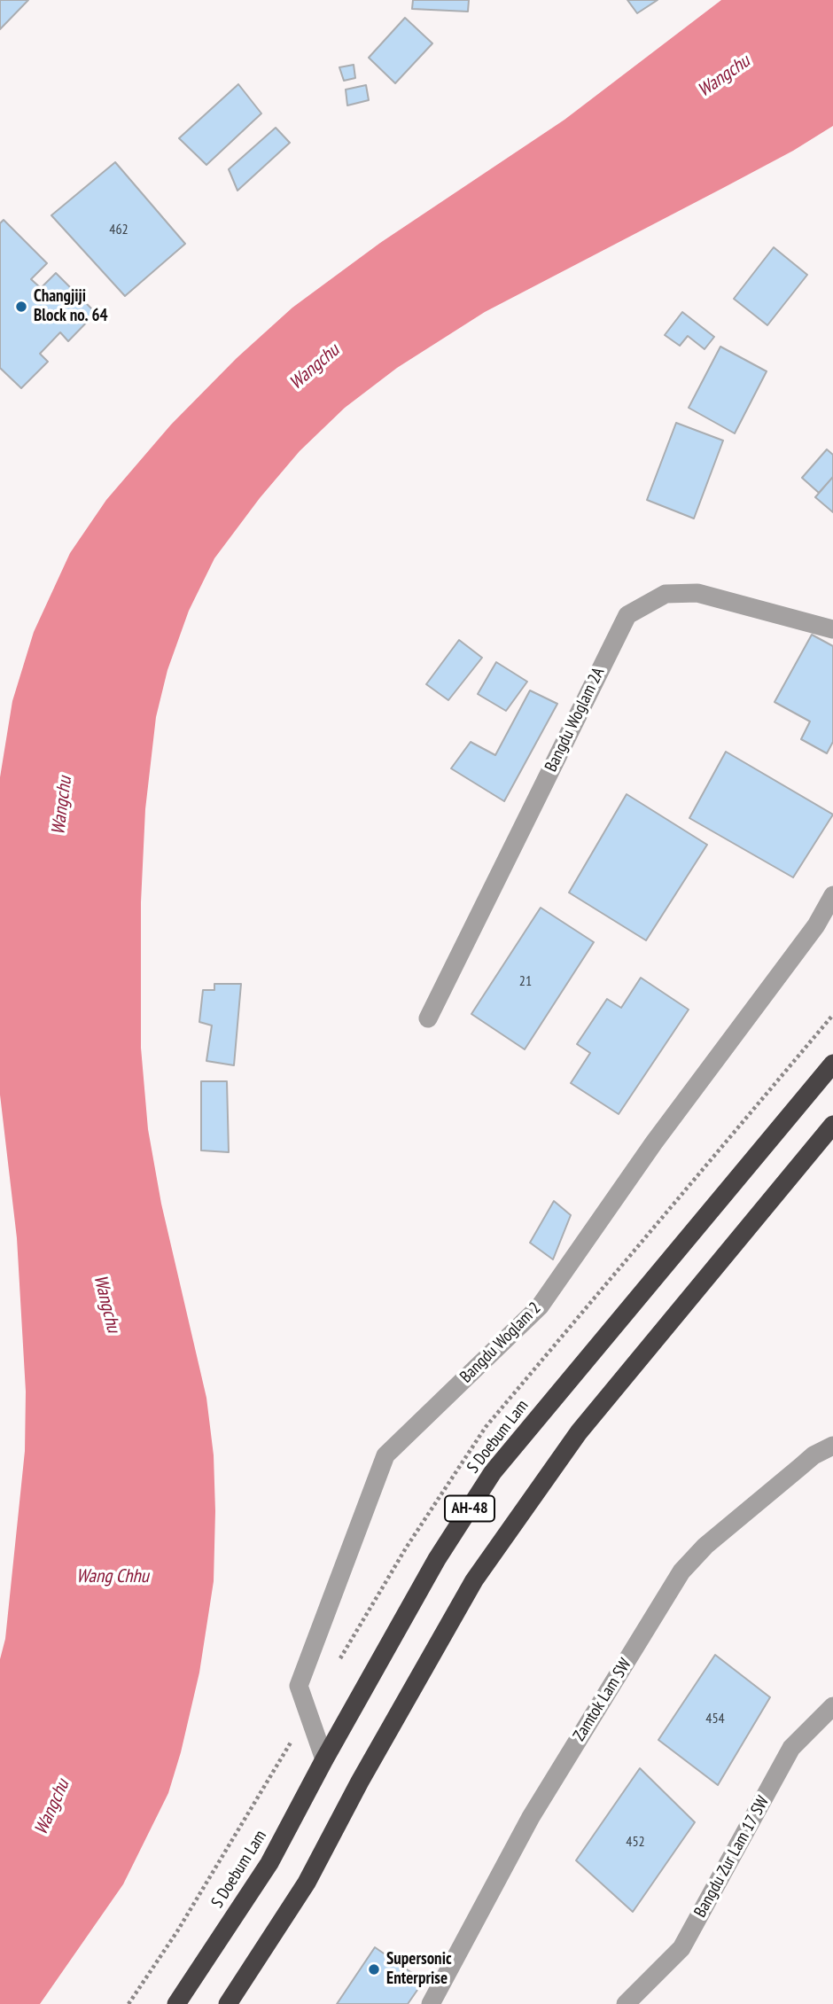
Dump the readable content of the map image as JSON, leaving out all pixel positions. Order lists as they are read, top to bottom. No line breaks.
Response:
{"streets":{"highway":["S Doebum Lam","AH-48"],"street":["Bangdu Woglam 2A","Bangdu Woglam 2","Zamtok Lam SW","Bangdu Zur Lam 17 SW"]},"crossings":[["Bangdu Woglam 2","S Doebum Lam"]],"water":["Wangchu","Wang Chhu"],"places":["Changjiji Block no. 64","Supersonic Enterprise"],"house_numbers":["462","21","454","452"]}
